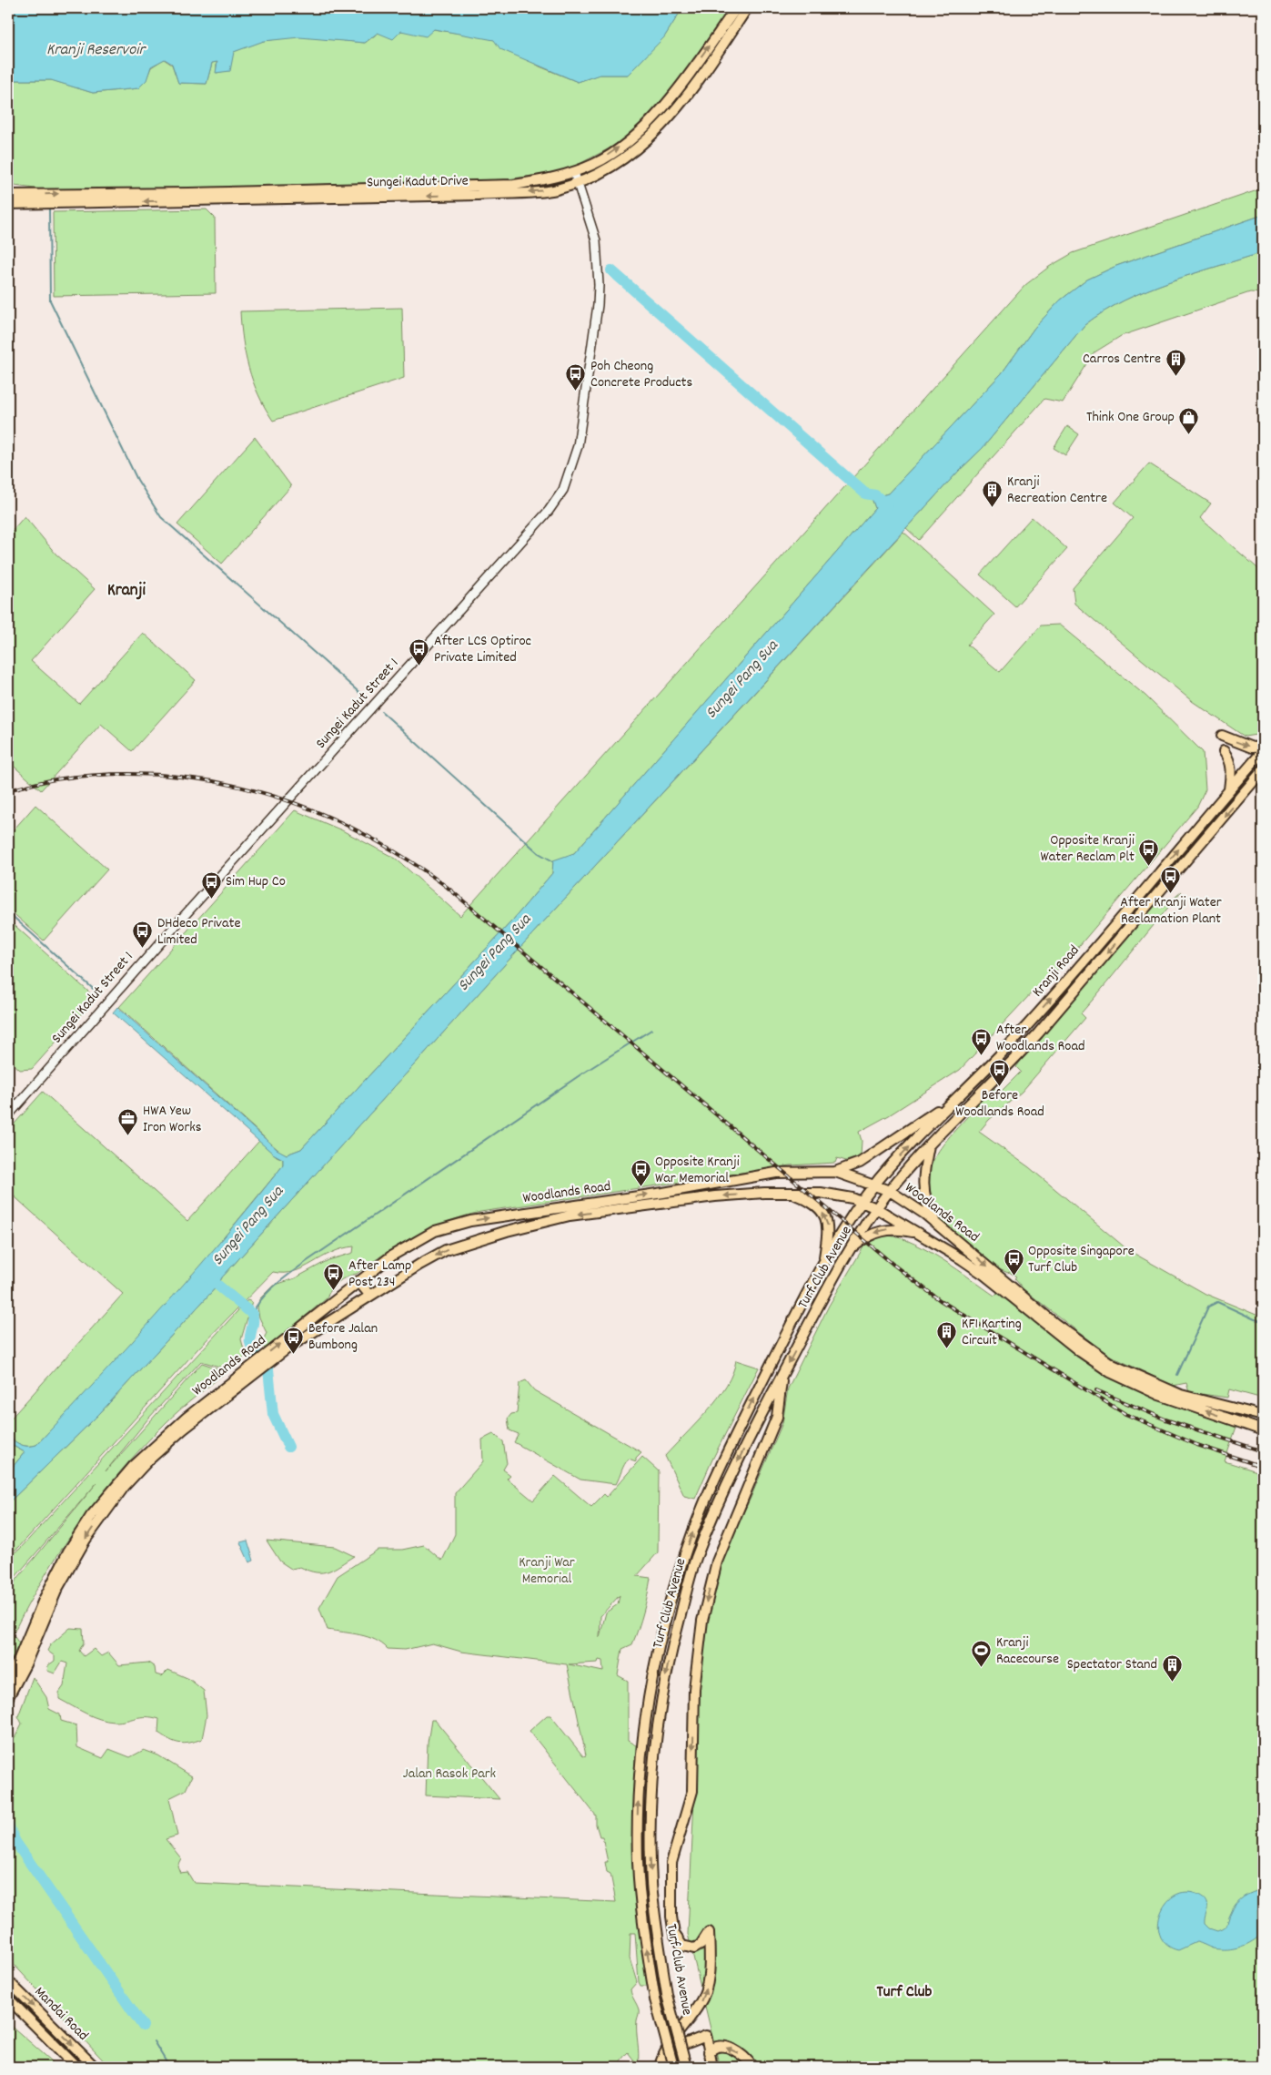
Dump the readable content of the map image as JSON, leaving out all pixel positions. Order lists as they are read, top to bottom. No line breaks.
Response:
{"streets":{"main road":["Sungei Kadut Drive","Kranji Road","Woodlands Road","Turf Club Avenue","Mandai Road"],"street":["Sungei Kadut Street 1"]},"crossings":[["Sungei Kadut Drive","Sungei Kadut Street 1"],["Kranji Road","Woodlands Road"],["Kranji Road","Turf Club Avenue"],["Woodlands Road","Turf Club Avenue"]],"districts":["Kranji","Turf Club"],"water":["Kranji Reservoir","Sungei Pang Sua"],"parks":["Kranji War Memorial","Jalan Rasok Park"],"places":{"building":["Carros Centre","Kranji Recreation Centre","KF1 Karting Circuit","Spectator Stand"],"bus stop":["Poh Cheong Concrete Products","After LCS Optiroc Private Limited","Opposite Kranji Water Reclam Plt","After Kranji Water Reclamation Plant","Sim Hup Co","DHdeco Private Limited","After Woodlands Road","Before Woodlands Road","Opposite Kranji War Memorial","Opposite Singapore Turf Club","After Lamp Post 234","Before Jalan Bumbong"],"shop":["Think One Group"],"office":["HWA Yew Iron Works"],"sports":["Kranji Racecourse"]}}
